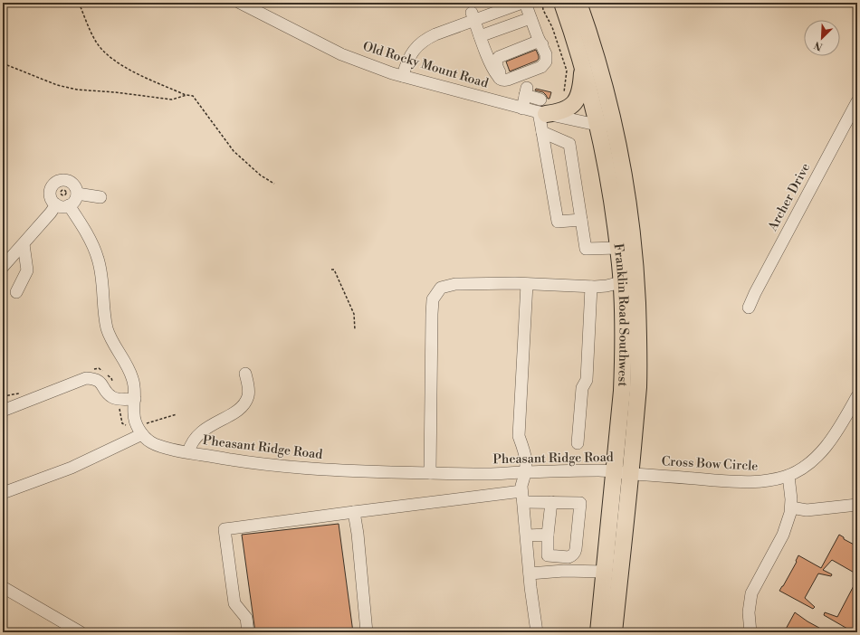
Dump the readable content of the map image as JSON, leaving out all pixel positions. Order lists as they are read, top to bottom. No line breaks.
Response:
{"streets":{"highway":["Franklin Road Southwest"],"street":["Old Rocky Mount Road","Archer Drive","Pheasant Ridge Road","Cross Bow Circle"]},"crossings":[["Old Rocky Mount Road","Franklin Road Southwest"],["Franklin Road Southwest","Pheasant Ridge Road"],["Franklin Road Southwest","Cross Bow Circle"],["Pheasant Ridge Road","Cross Bow Circle"]],"north":"bottom left"}
